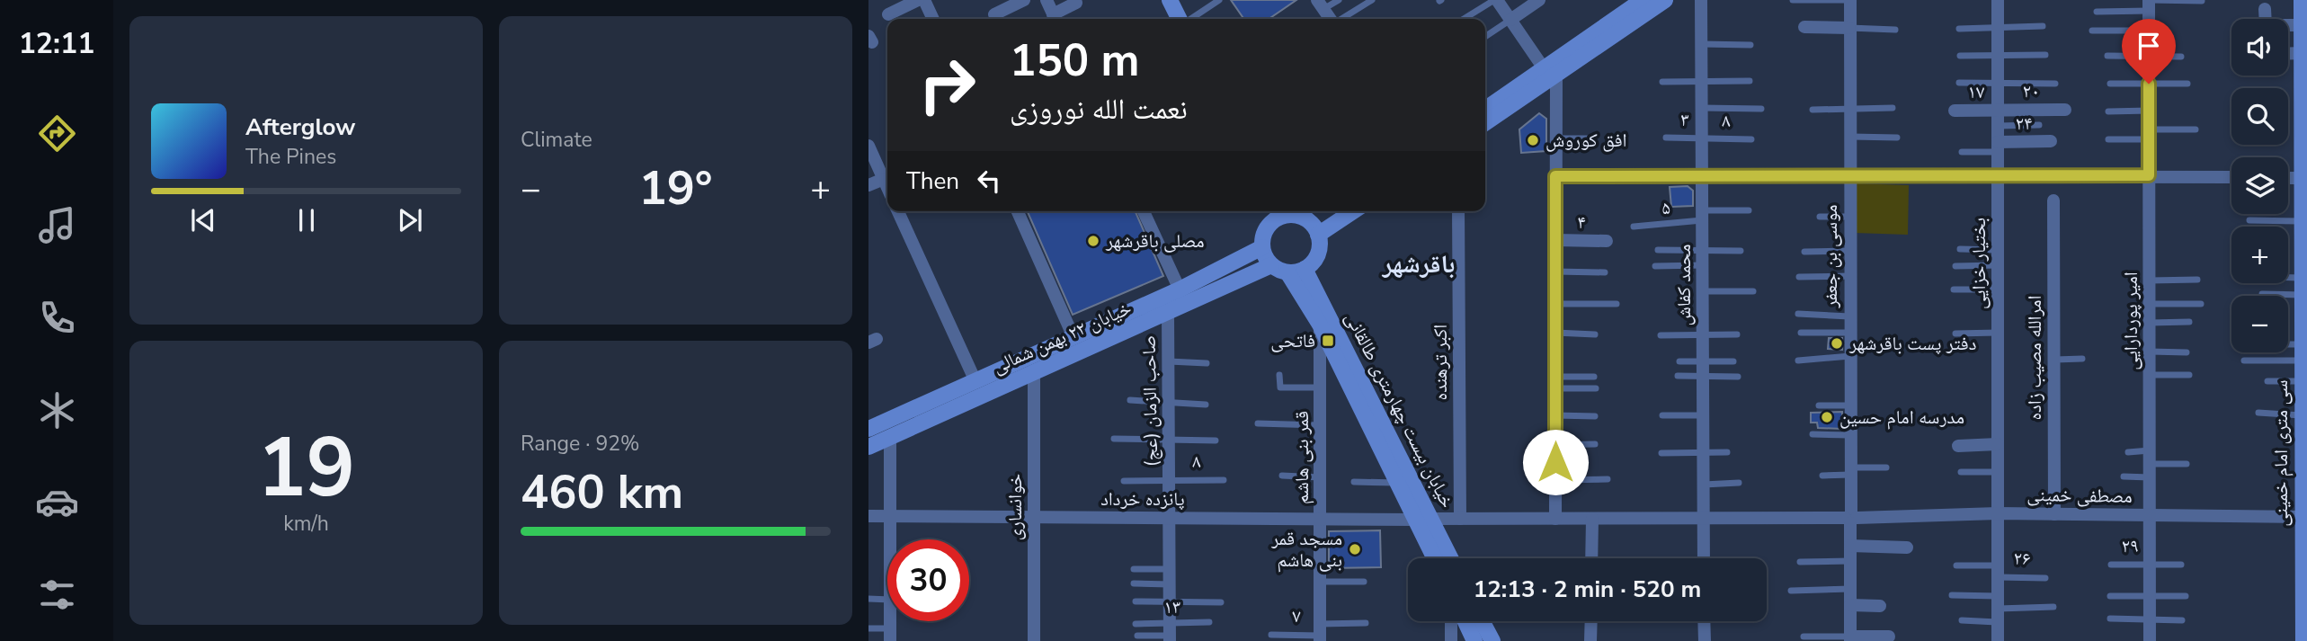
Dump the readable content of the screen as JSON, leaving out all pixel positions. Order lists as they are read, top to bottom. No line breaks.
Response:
{"streets":{"street":["۲۰","۱۷","۲۴","۴","موسی بن جعفر","بختیار خزایی","محمد کفاش","امیر پوردارایی","خیابان ۲۲ بهمن شمالی","امرالله مصیب زاده","اکبر ترهنده","صاحب الزمان (عج)","خیابان بیست چهارمتری طالقانی","سی متری امام خمینی","قمر بنی هاشم","مصطفی خمینی","پانزده خرداد","خوانساری"],"lane":["۳","۸","۵","۲۹","۲۶","۱۳","۷"]},"crossings":[["۲۰","۱۷"],["۲۰","بختیار خزایی"],["۱۷","بختیار خزایی"],["۳","۸"],["۳","محمد کفاش"],["۸","محمد کفاش"],["۸","صاحب الزمان (عج)"],["۲۴","بختیار خزایی"],["۵","محمد کفاش"],["موسی بن جعفر","مصطفی خمینی"],["بختیار خزایی","مصطفی خمینی"],["بختیار خزایی","۲۶"],["محمد کفاش","مصطفی خمینی"],["امیر پوردارایی","مصطفی خمینی"],["امیر پوردارایی","۲۹"],["خیابان ۲۲ بهمن شمالی","صاحب الزمان (عج)"],["خیابان ۲۲ بهمن شمالی","خیابان بیست چهارمتری طالقانی"],["خیابان ۲۲ بهمن شمالی","خوانساری"],["امرالله مصیب زاده","مصطفی خمینی"],["اکبر ترهنده","مصطفی خمینی"],["صاحب الزمان (عج)","پانزده خرداد"],["صاحب الزمان (عج)","۱۳"],["خیابان بیست چهارمتری طالقانی","قمر بنی هاشم"],["خیابان بیست چهارمتری طالقانی","مصطفی خمینی"],["خیابان بیست چهارمتری طالقانی","پانزده خرداد"],["سی متری امام خمینی","مصطفی خمینی"],["قمر بنی هاشم","پانزده خرداد"],["قمر بنی هاشم","۷"],["مصطفی خمینی","پانزده خرداد"],["پانزده خرداد","خوانساری"]],"districts":["باقرشهر"],"places":{"other":["افق کوروش","مصلی باقرشهر","دفتر پست باقرشهر","مدرسه امام حسین","مسجد قمر بنی هاشم"],"transit":["فاتحی"]},"page":{"tabs":"12:11","tile":["Climate",["19","km/h"],["Range · 92%","460 km"]],"map_buttons":["+","−"],"turn":["150 m","نعمت الله نوروزی"],"song":["Afterglow","The Pines"],"then":"Then","heat":["−","19°","+"],"limit":"30","trip":"12:13 · 2 min · 520 m"}}
